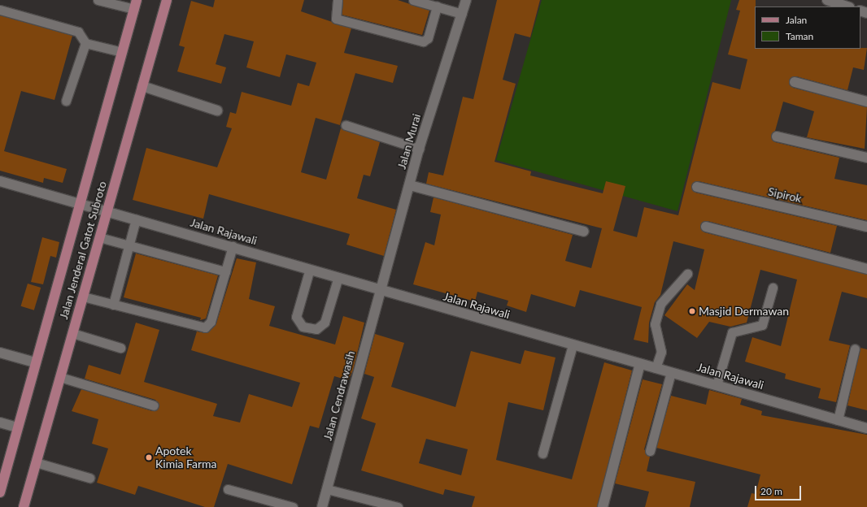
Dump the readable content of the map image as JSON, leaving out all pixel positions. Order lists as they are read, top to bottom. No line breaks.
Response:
{"streets":{"main road":["Jalan Jenderal Gatot Subroto"],"street":["Jalan Murai","Sipirok","Jalan Rajawali","Jalan Cendrawasih"]},"crossings":[["Jalan Murai","Jalan Rajawali"],["Jalan Murai","Jalan Cendrawasih"],["Jalan Rajawali","Jalan Jenderal Gatot Subroto"],["Jalan Rajawali","Jalan Cendrawasih"]],"places":["Masjid Dermawan","Apotek Kimia Farma"],"legend":["Jalan","Taman"],"scale_bar":"20 m"}
